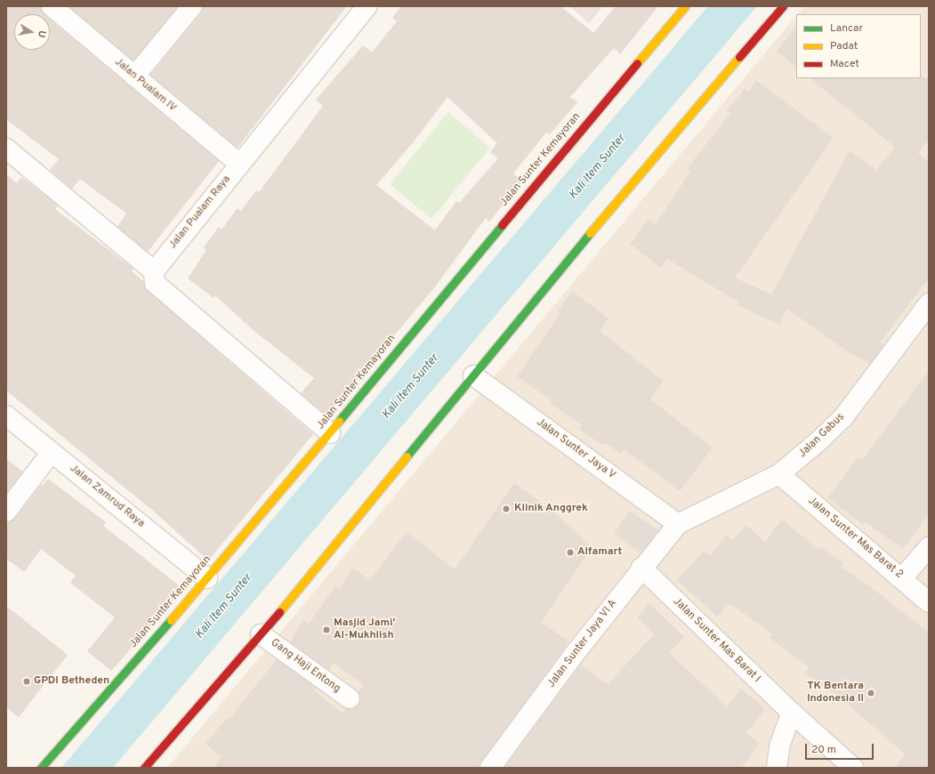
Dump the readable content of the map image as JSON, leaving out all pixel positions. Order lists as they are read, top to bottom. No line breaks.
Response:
{"streets":{"main road":["Jalan Sunter Kemayoran"],"street":["Jalan Pualam IV","Jalan Pualam Raya","Jalan Gabus","Jalan Sunter Jaya V","Jalan Zamrud Raya","Jalan Sunter Mas Barat 2","Jalan Sunter Mas Barat I","Jalan Sunter Jaya VI A","Gang Haji Entong"]},"crossings":[["Jalan Pualam IV","Jalan Pualam Raya"],["Jalan Sunter Kemayoran","Jalan Zamrud Raya"],["Jalan Gabus","Jalan Sunter Jaya V"],["Jalan Gabus","Jalan Sunter Mas Barat 2"],["Jalan Gabus","Jalan Sunter Jaya VI A"],["Jalan Sunter Jaya V","Jalan Sunter Jaya VI A"],["Jalan Sunter Mas Barat I","Jalan Sunter Jaya VI A"]],"water":["Kali Item Sunter"],"places":["Klinik Anggrek","Alfamart","Masjid Jami' Al-Mukhlish","GPDI Betheden","TK Bentara Indonesia II"],"legend":["Lancar","Padat","Macet"],"scale_bar":"20 m","north":"right"}
